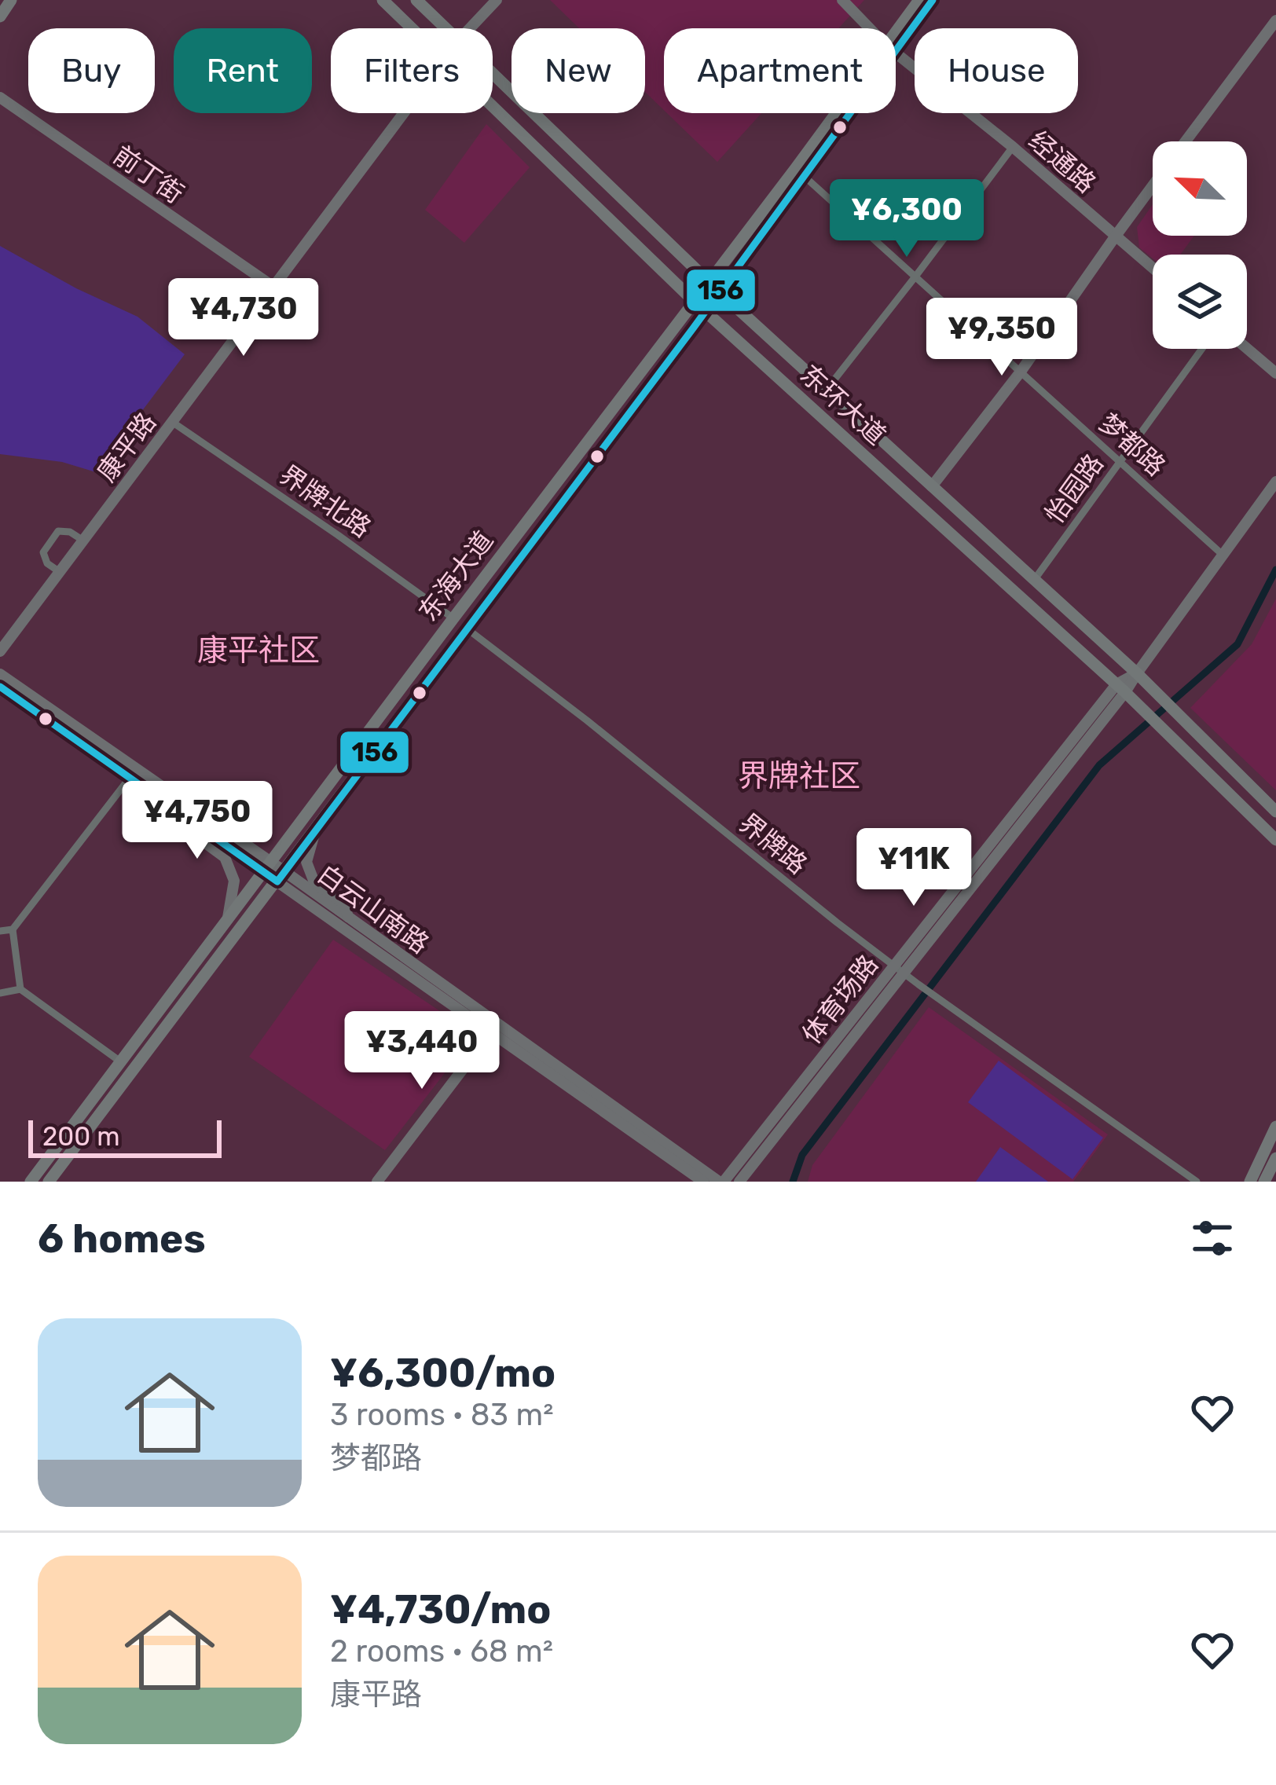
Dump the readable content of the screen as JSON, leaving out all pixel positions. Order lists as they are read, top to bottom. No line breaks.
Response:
{"streets":{"main road":["经通路","前丁街","东环大道","康平路","东海大道","白云山南路","体育场路"],"street":["梦都路","怡园路","界牌北路","界牌路"]},"crossings":[["前丁街","康平路"],["东环大道","怡园路"],["东环大道","东海大道"],["东环大道","体育场路"],["梦都路","怡园路"],["梦都路","东海大道"],["梦都路","体育场路"],["康平路","界牌北路"],["界牌北路","东海大道"],["东海大道","界牌路"],["东海大道","白云山南路"],["界牌路","体育场路"],["白云山南路","体育场路"]],"districts":["康平社区","界牌社区"],"lines":["transit line 156"],"scale_bar":"200 m","north":"top left","page":{"chip":["Buy","Rent","Filters","New","Apartment","House"],"price":["¥6,300","¥4,730","¥9,350","¥4,750","¥11K","¥3,440"],"scale":"200 m","heading":"6 homes","list":[{"name":"¥6,300/mo","note":"3 rooms · 83 m² · 梦都路"},{"name":"¥4,730/mo","note":"2 rooms · 68 m² · 康平路"}]}}
